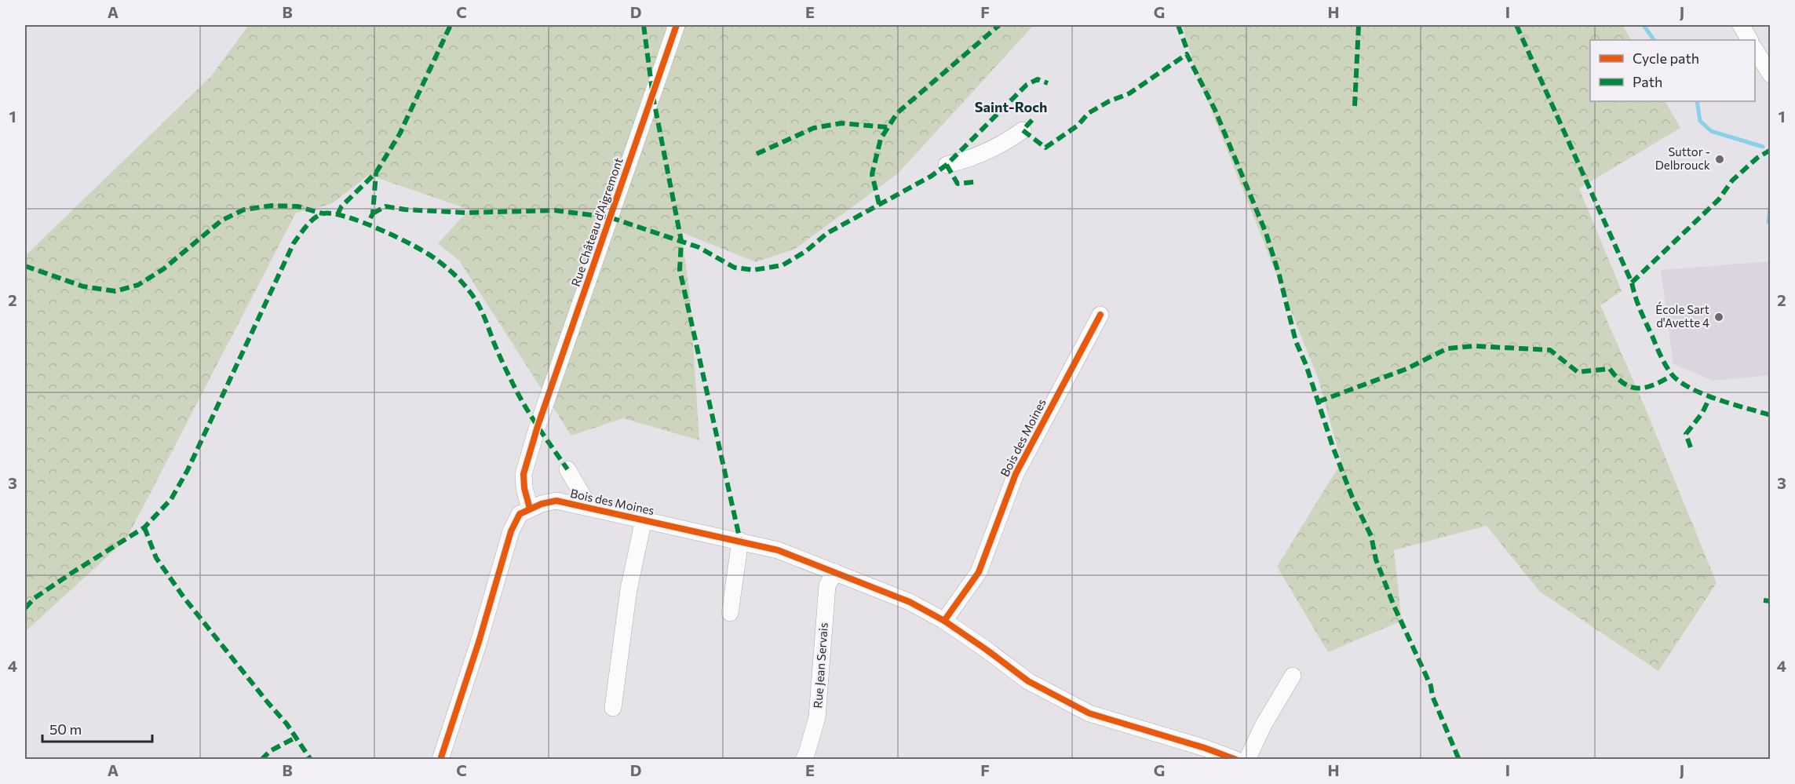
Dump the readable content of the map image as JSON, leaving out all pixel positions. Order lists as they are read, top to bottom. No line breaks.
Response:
{"streets":{"street":["Rue Château d'Aigremont","Bois des Moines","Rue Jean Servais"]},"crossings":[["Rue Château d'Aigremont","Bois des Moines"],["Bois des Moines","Rue Jean Servais"]],"districts":["Saint-Roch"],"places":["Suttor - Delbrouck","École Sart d'Avette 4"],"legend":["Cycle path","Path"],"scale_bar":"50 m","grid":{"columns":["A","B","C","D","E","F","G","H","I","J"],"rows":["1","2","3","4"]}}
